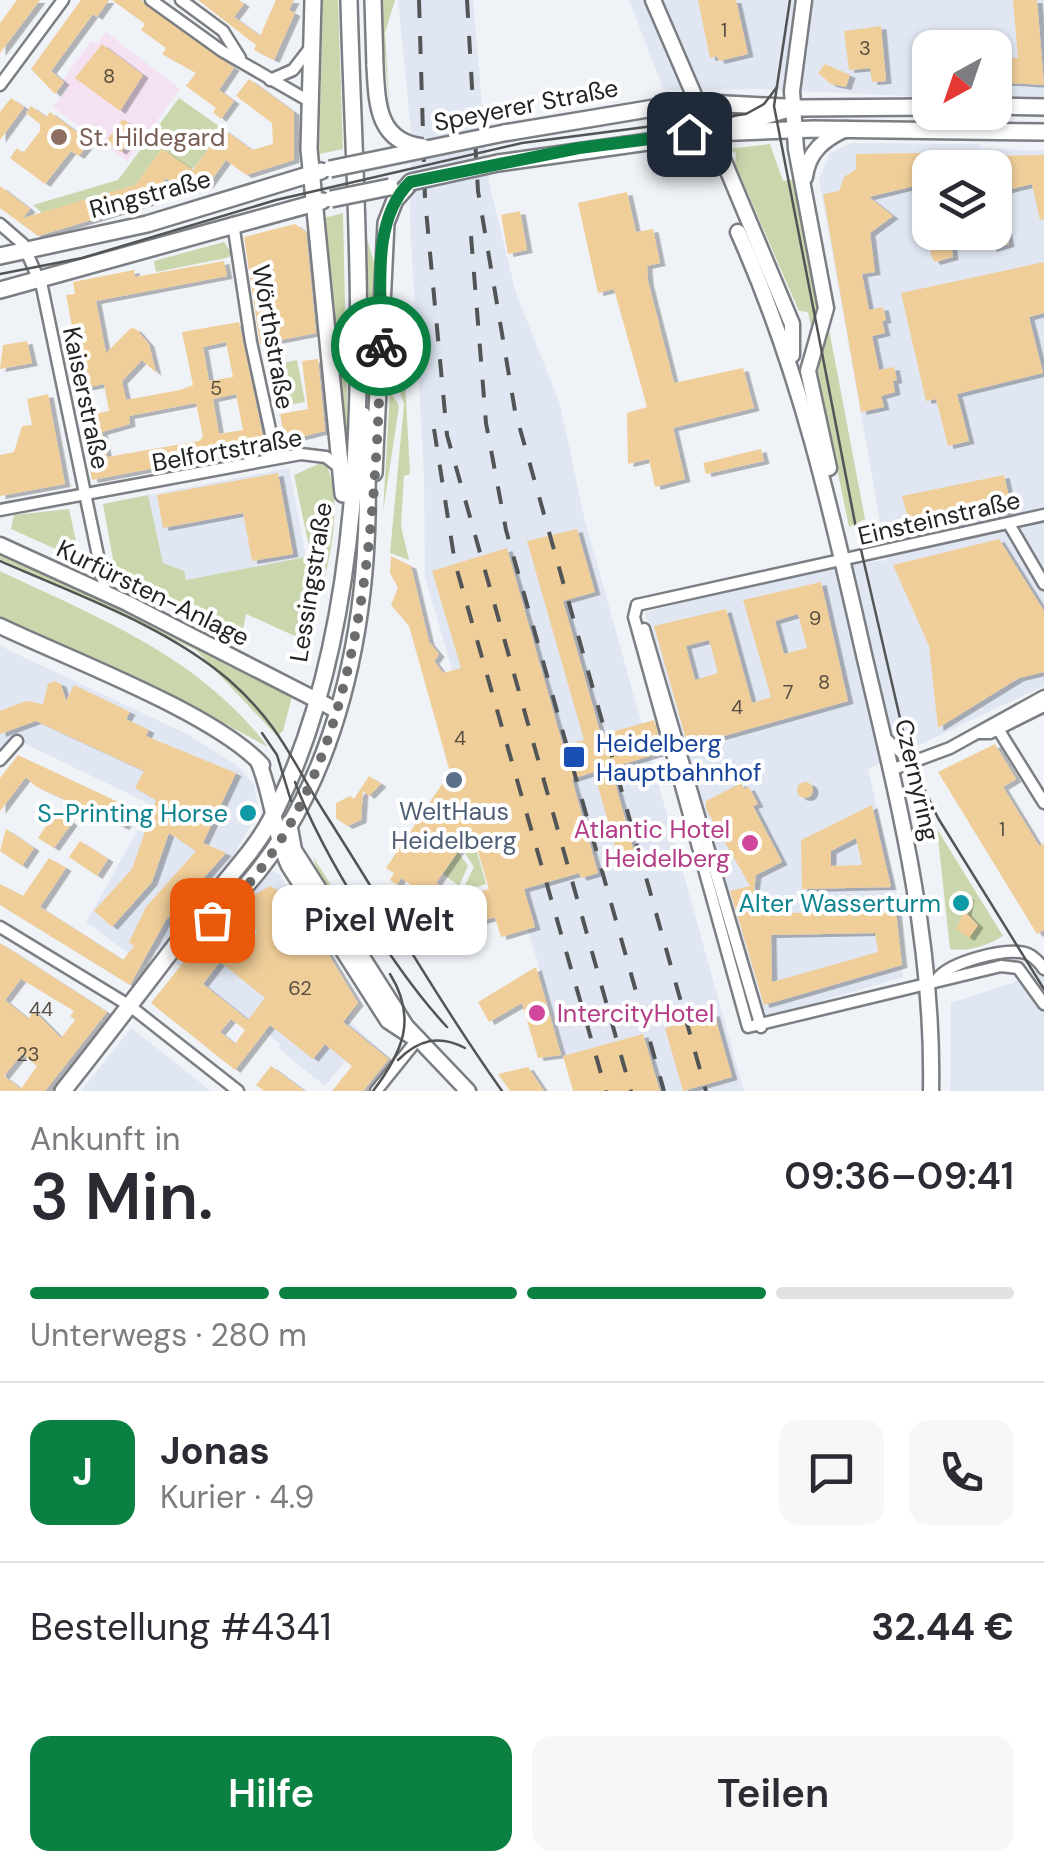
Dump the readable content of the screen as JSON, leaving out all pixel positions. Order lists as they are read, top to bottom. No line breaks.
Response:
{"streets":{"main road":["Speyerer Straße","Ringstraße","Lessingstraße","Kurfürsten-Anlage","Czernyring"],"street":["Wörthstraße","Kaiserstraße","Belfortstraße","Einsteinstraße"]},"crossings":[["Speyerer Straße","Ringstraße"],["Speyerer Straße","Czernyring"],["Ringstraße","Wörthstraße"],["Ringstraße","Kaiserstraße"],["Wörthstraße","Belfortstraße"],["Kaiserstraße","Belfortstraße"],["Kaiserstraße","Kurfürsten-Anlage"],["Einsteinstraße","Czernyring"],["Lessingstraße","Kurfürsten-Anlage"]],"places":{"other":["St. Hildegard","WeltHaus Heidelberg","S-Printing Horse","Atlantic Hotel Heidelberg","Alter Wasserturm","Pixel Welt","IntercityHotel"],"transit":["Heidelberg Hauptbahnhof"]},"house_numbers":["1","3","8","5","9","8","7","4","4","1","62","44","23"],"north":"bottom left","page":{"bubble":"Pixel Welt","heading":["3 Min.","Ankunft in","09:36–09:41"],"panel":["Jonas","Kurier · 4.9","Bestellung #4341","32.44 €"],"bar":"Unterwegs · 280 m","round":"J","buttons":["Hilfe","Teilen"]}}
